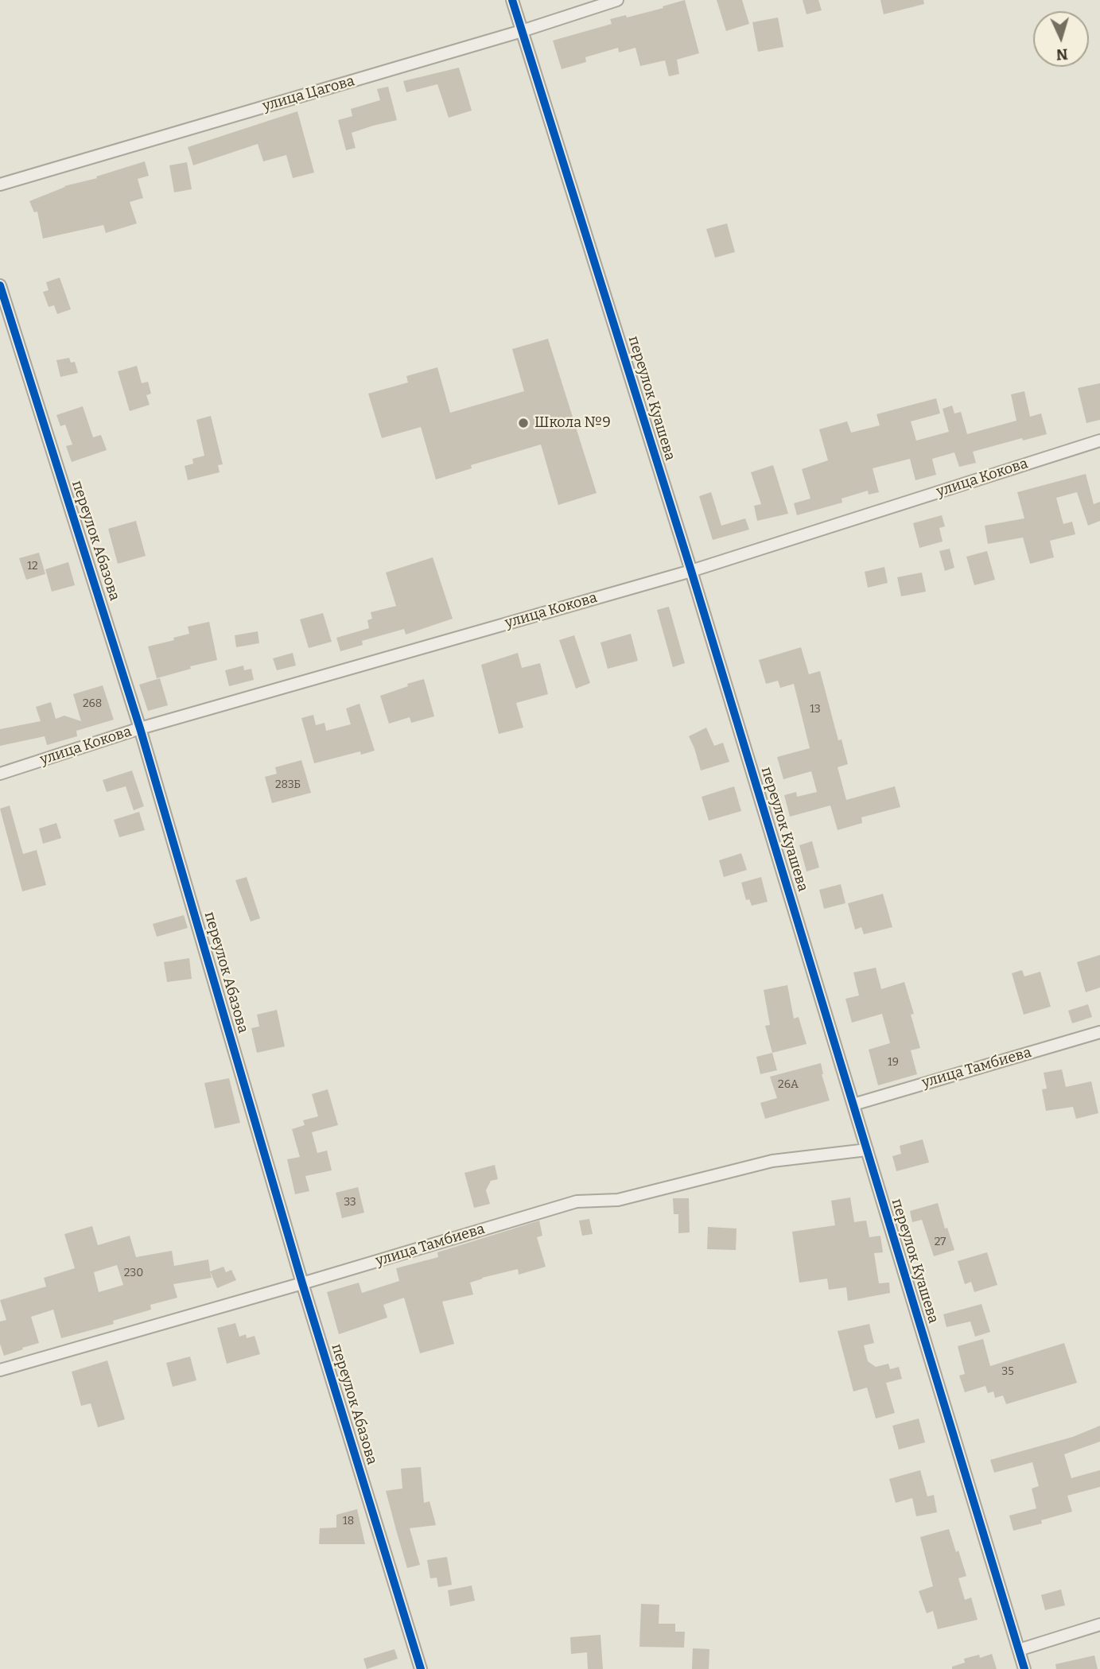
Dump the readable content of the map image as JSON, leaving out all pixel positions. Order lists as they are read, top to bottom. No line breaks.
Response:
{"streets":{"street":["улица Цагова","переулок Куашева","улица Кокова","переулок Абазова","улица Тамбиева"]},"crossings":[["улица Цагова","переулок Куашева"],["переулок Куашева","улица Кокова"],["переулок Куашева","улица Тамбиева"],["улица Кокова","переулок Абазова"],["переулок Абазова","улица Тамбиева"]],"places":["Школа №9"],"house_numbers":["12","268","13","283Б","19","26А","33","27","230","35","18"],"north":"bottom"}
